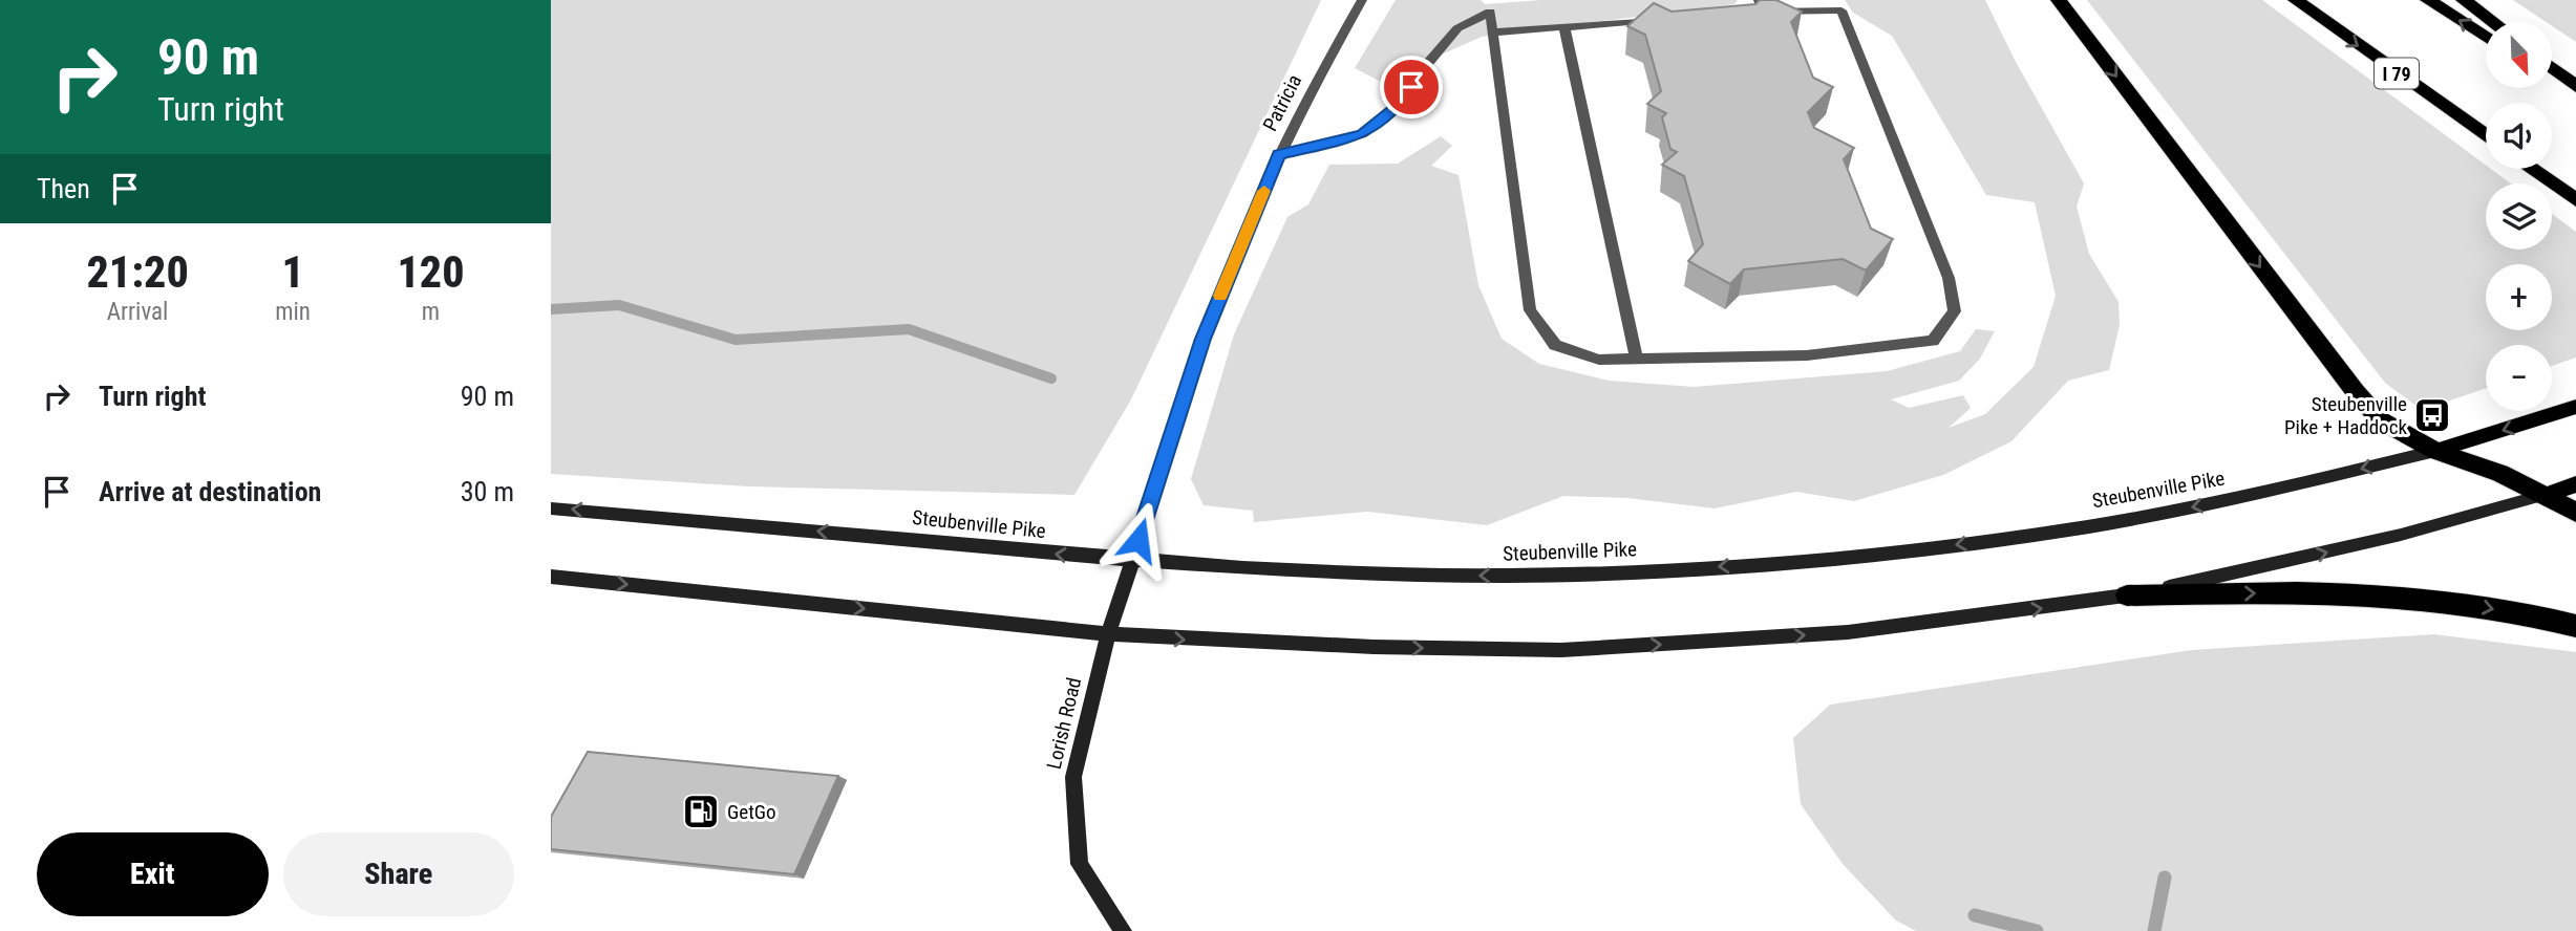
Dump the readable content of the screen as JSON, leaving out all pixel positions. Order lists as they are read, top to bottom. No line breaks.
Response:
{"streets":{"highway":["I 79"],"main road":["Steubenville Pike","Lorish Road"],"street":["Patricia"]},"crossings":[["Patricia","Steubenville Pike"],["Patricia","Lorish Road"],["Steubenville Pike","Lorish Road"]],"places":{"bus stop":["Steubenville Pike + Haddock"],"fuel station":["GetGo"]},"north":"bottom right","page":{"turn":["90 m","Turn right"],"map_buttons":["+","−"],"then":"Then","eta":["21:20","Arrival","1","min","120","m"],"list":[{"name":"Turn right","value":"90 m"},{"name":"Arrive at destination","value":"30 m"}],"buttons":["Exit","Share"]}}
